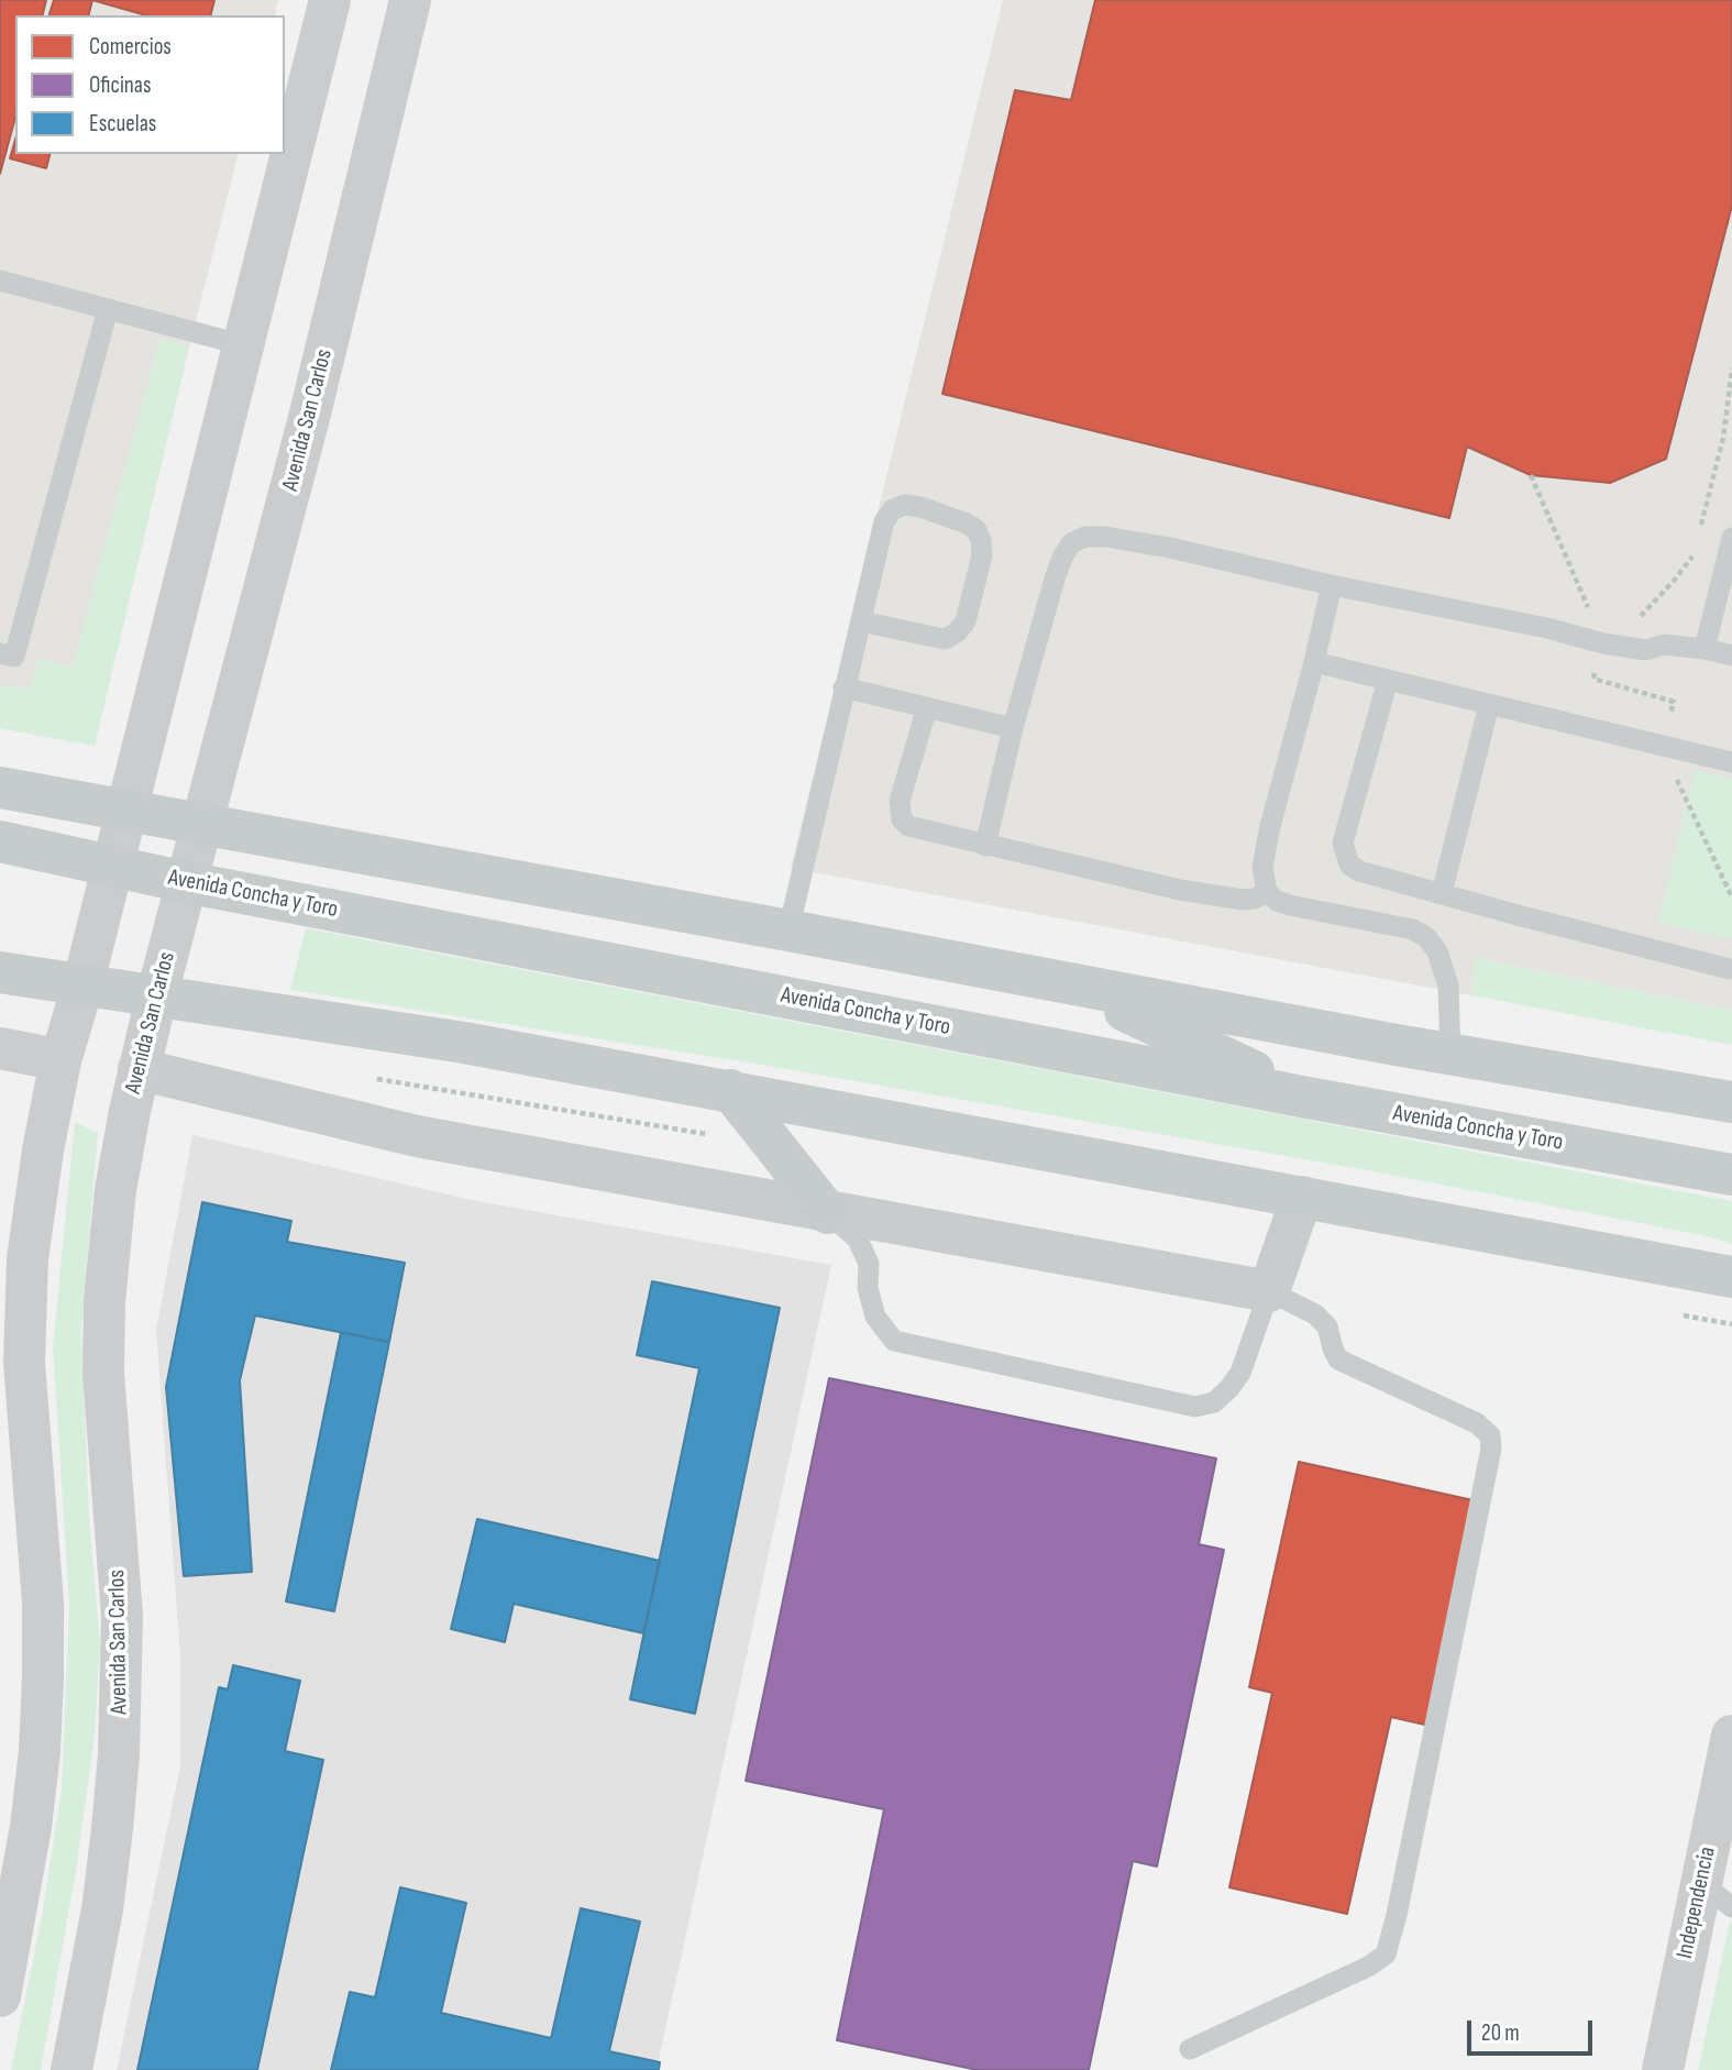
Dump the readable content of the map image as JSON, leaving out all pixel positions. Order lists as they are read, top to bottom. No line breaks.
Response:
{"streets":{"main road":["Avenida San Carlos","Avenida Concha y Toro","Independencia"]},"crossings":[["Avenida San Carlos","Avenida Concha y Toro"]],"legend":["Comercios","Oficinas","Escuelas"],"scale_bar":"20 m"}
